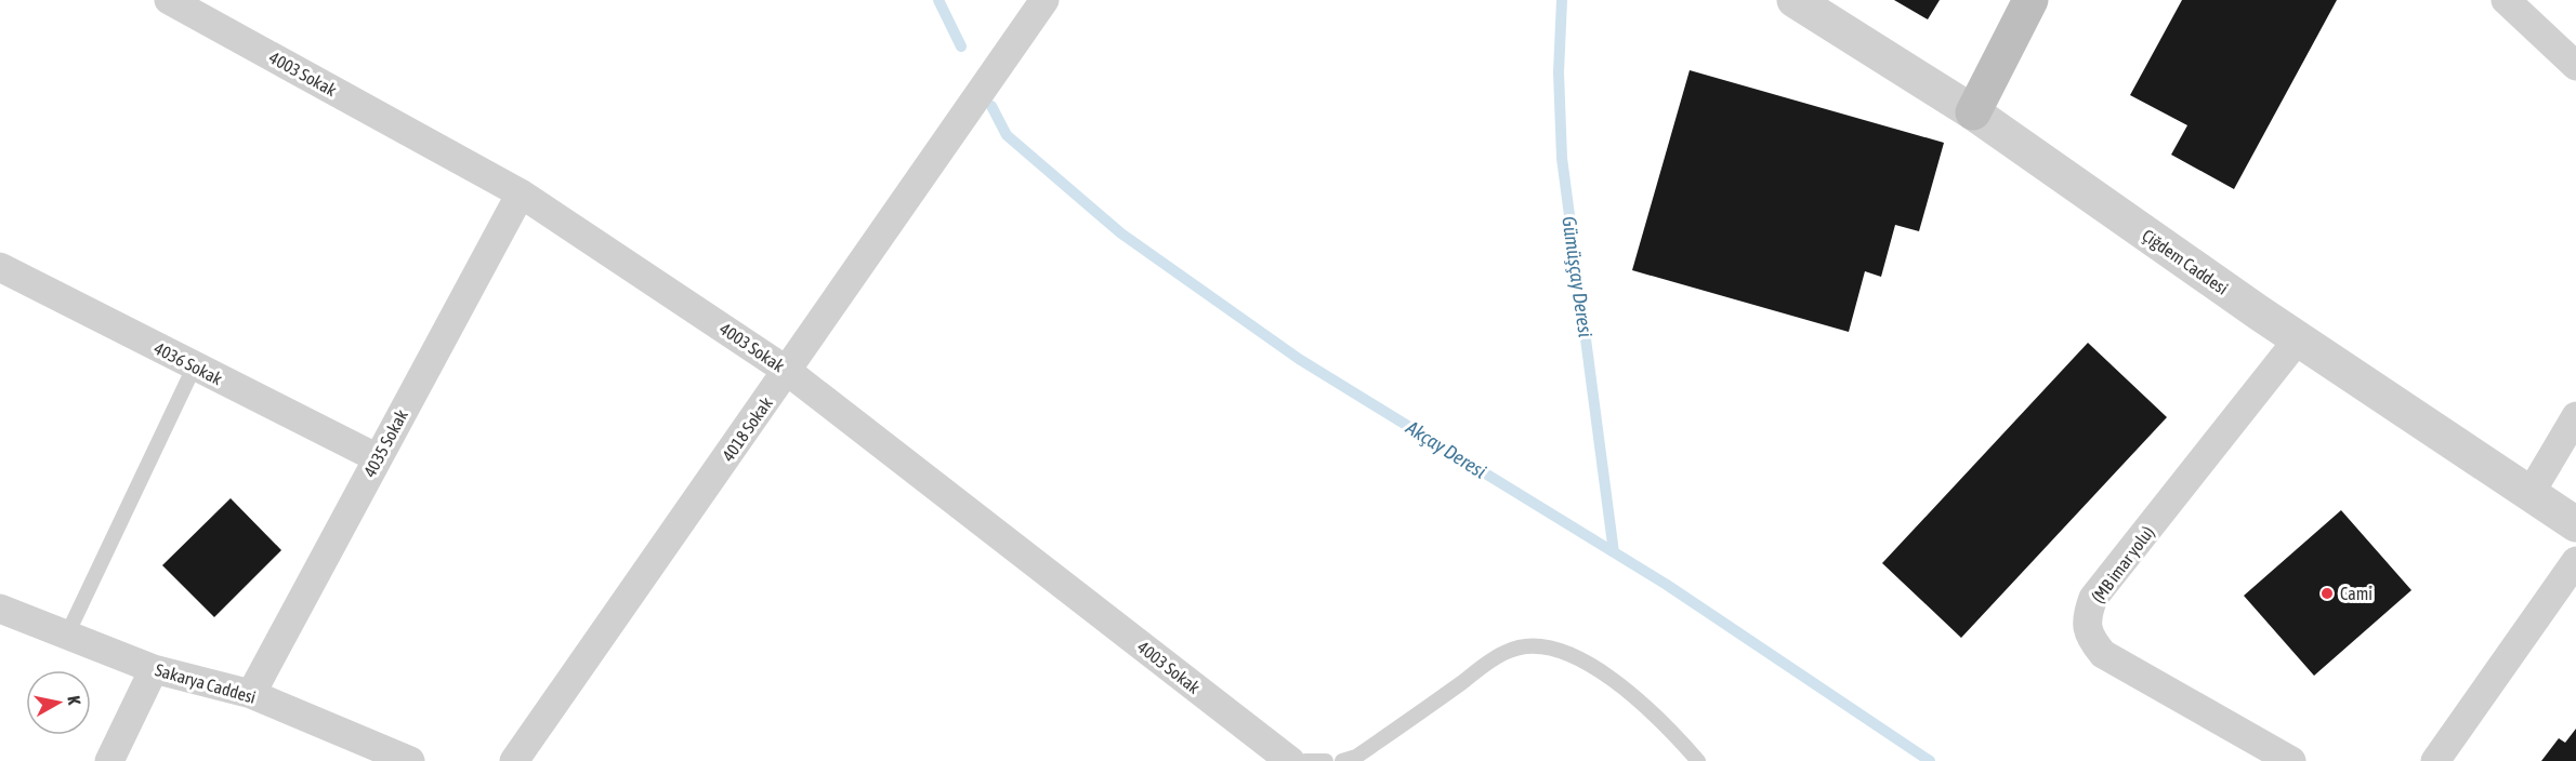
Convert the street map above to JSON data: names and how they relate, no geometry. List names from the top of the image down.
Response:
{
  "streets": {
    "street": [
      "4003 Sokak",
      "Çiğdem Caddesi",
      "4036 Sokak",
      "4018 Sokak",
      "4035 Sokak",
      "(MB imar yolu)",
      "Sakarya Caddesi"
    ]
  },
  "crossings": [
    ["4003 Sokak", "4018 Sokak"],
    ["4003 Sokak", "4035 Sokak"],
    ["Çiğdem Caddesi", "(MB imar yolu)"],
    ["4036 Sokak", "4035 Sokak"],
    ["4035 Sokak", "Sakarya Caddesi"]
  ],
  "water": ["Gümüşçay Deresi", "Akçay Deresi"],
  "places": ["Cami"],
  "north": "right"
}
